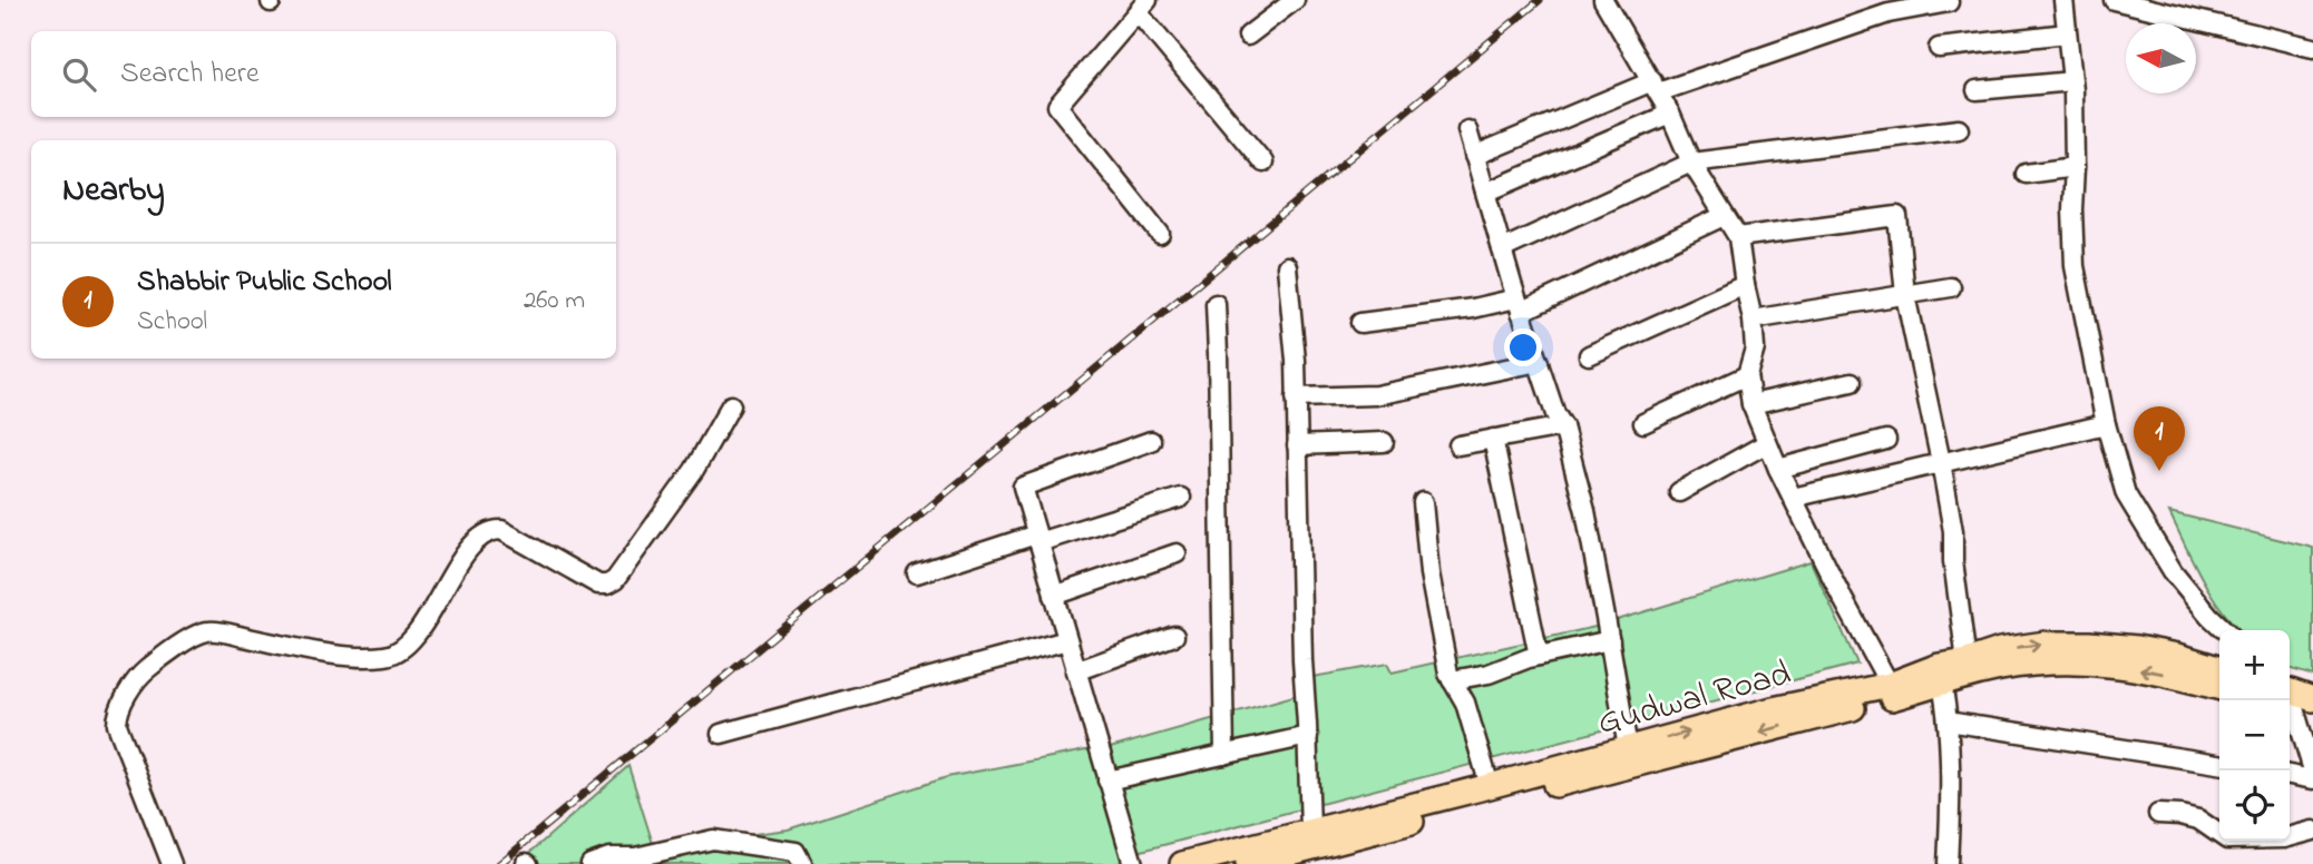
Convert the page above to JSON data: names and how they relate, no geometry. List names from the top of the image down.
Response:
{
  "streets": {
    "main road": ["Gudwal Road"]
  },
  "north": "left",
  "page": {
    "search": "Search here",
    "heading": "Nearby",
    "list": [
      {
        "mark": "1",
        "name": "Shabbir Public School",
        "note": "School",
        "value": "260 m"
      }
    ],
    "pins": "1",
    "map_buttons": ["+", "−"]
  }
}
